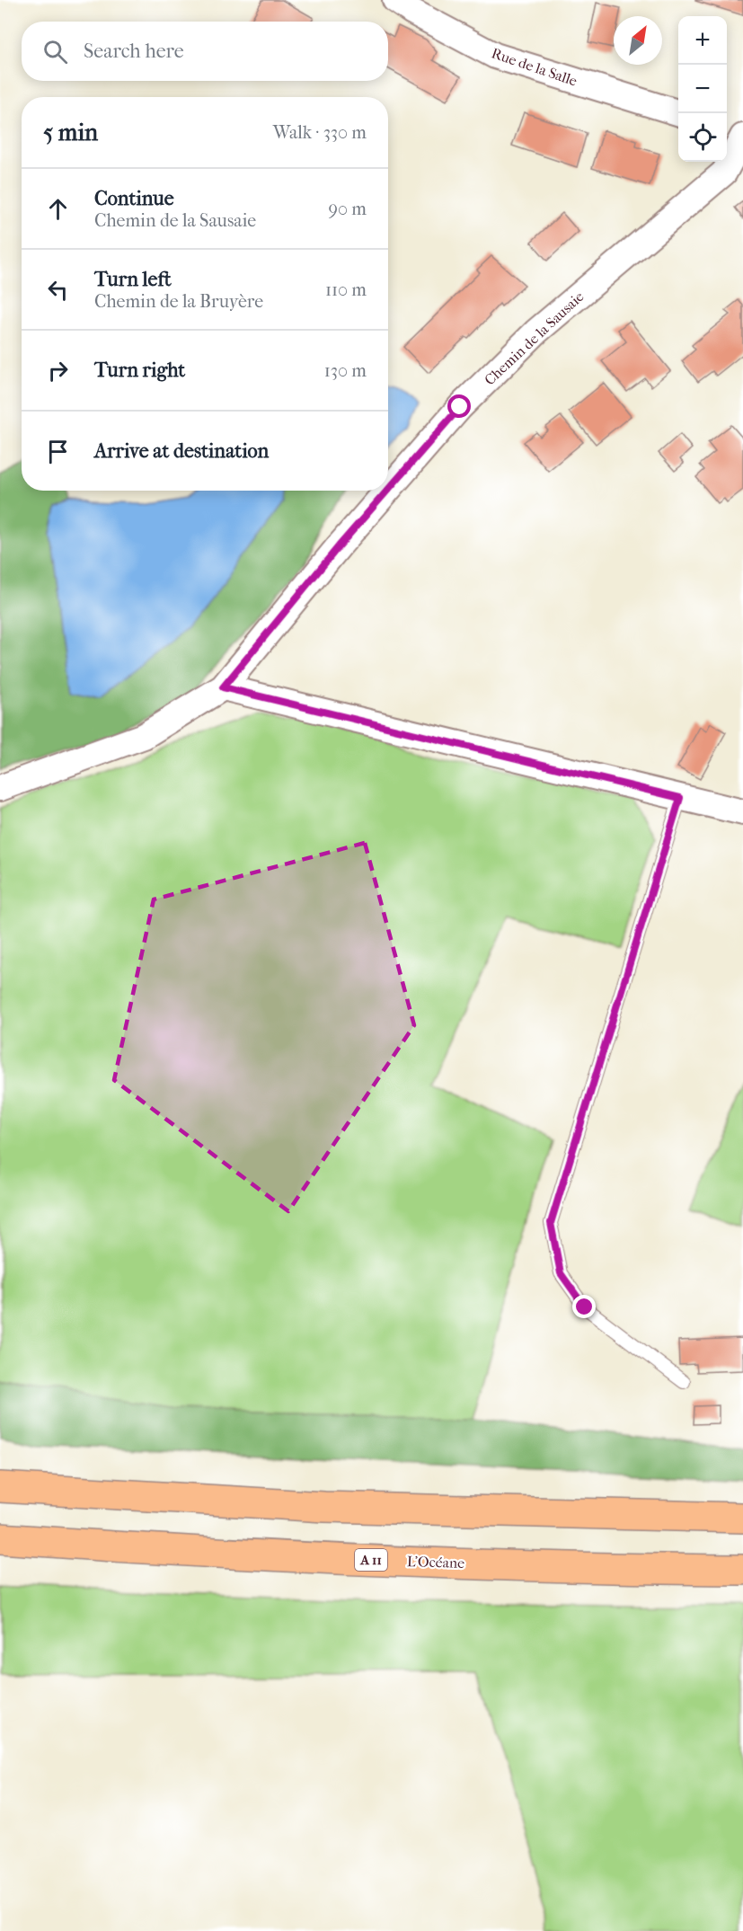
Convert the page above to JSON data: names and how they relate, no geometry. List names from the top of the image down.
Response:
{
  "streets": {
    "highway": ["A 11", "L’Océane"],
    "street": ["Rue de la Salle", "Chemin de la Sausaie"]
  },
  "north": "top right",
  "page": {
    "map_buttons": ["+", "−"],
    "search": "Search here",
    "heading": ["5 min", "Walk · 330 m"],
    "list": [
      ["Continue", "Chemin de la Sausaie", "90 m"],
      ["Turn left", "Chemin de la Bruyère", "110 m"],
      ["Turn right", "130 m"],
      "Arrive at destination"
    ]
  }
}
